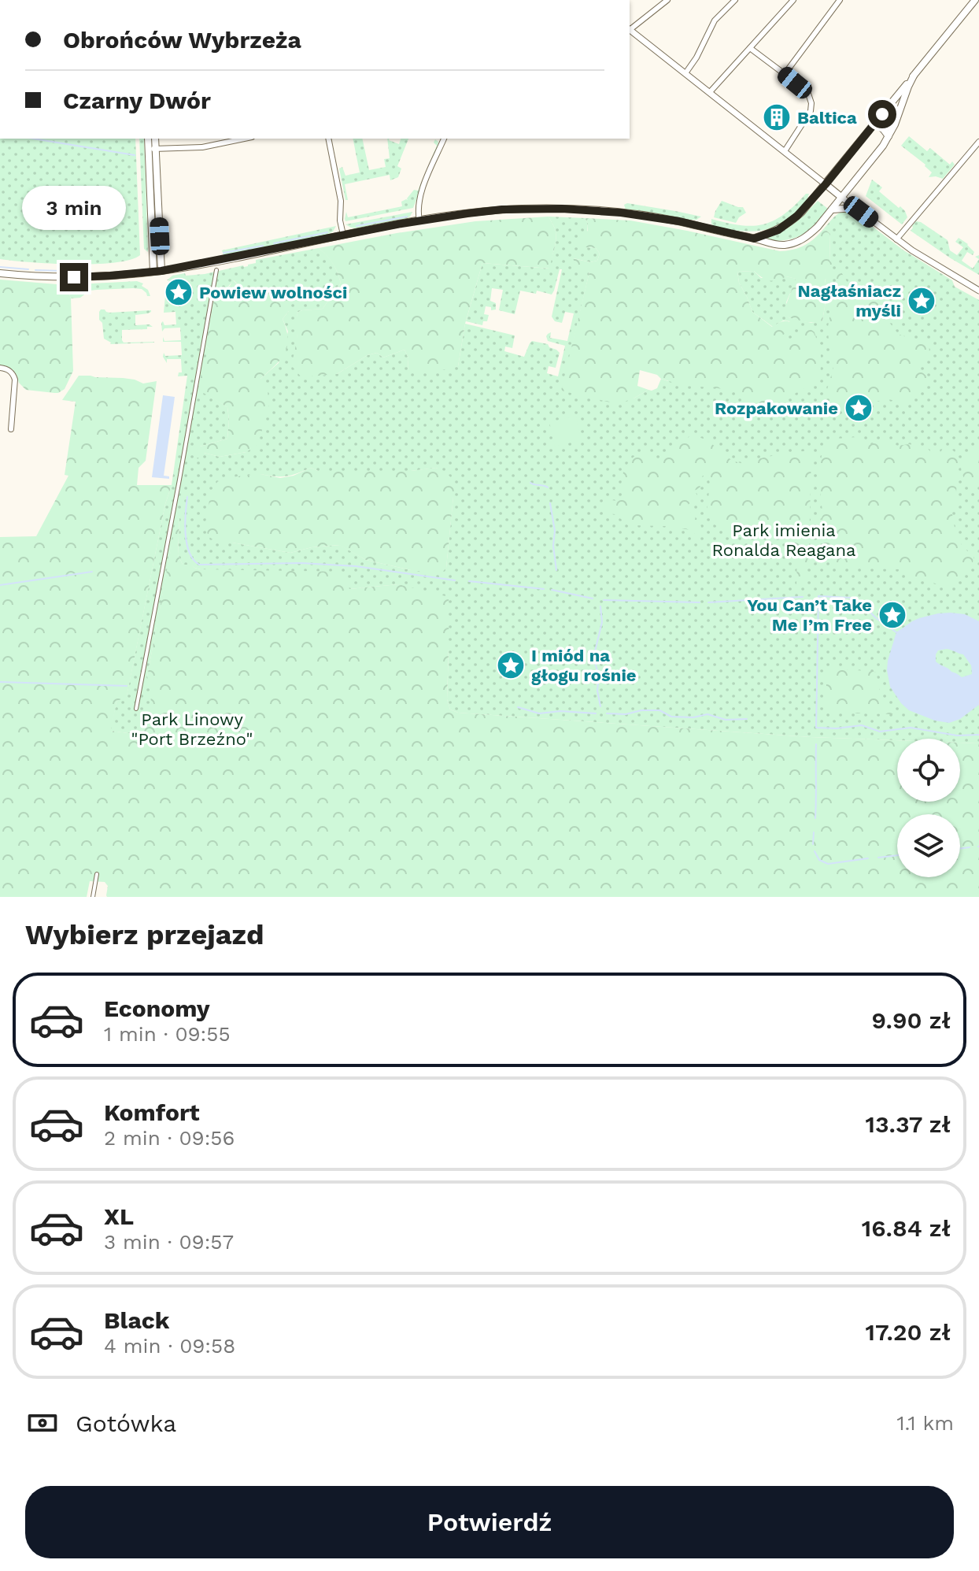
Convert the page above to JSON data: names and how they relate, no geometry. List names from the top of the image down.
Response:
{
  "parks": ["Park imienia Ronalda Reagana", "Park Linowy \"Port Brzeźno\""],
  "places": {
    "building": ["Baltica"],
    "place": [
      "Powiew wolności",
      "Nagłaśniacz myśli",
      "Rozpakowanie",
      "You Can’t Take Me I’m Free",
      "I miód na głogu rośnie"
    ]
  },
  "page": {
    "banner": ["Obrońców Wybrzeża", "Czarny Dwór"],
    "bubble": "3 min",
    "heading": "Wybierz przejazd",
    "list": [
      {
        "name": "Economy",
        "note": "1 min · 09:55",
        "value": "9.90 zł"
      },
      {
        "name": "Komfort",
        "note": "2 min · 09:56",
        "value": "13.37 zł"
      },
      {
        "name": "XL",
        "note": "3 min · 09:57",
        "value": "16.84 zł"
      },
      {
        "name": "Black",
        "note": "4 min · 09:58",
        "value": "17.20 zł"
      }
    ],
    "pay": ["Gotówka", "1.1 km"],
    "buttons": "Potwierdź"
  }
}
